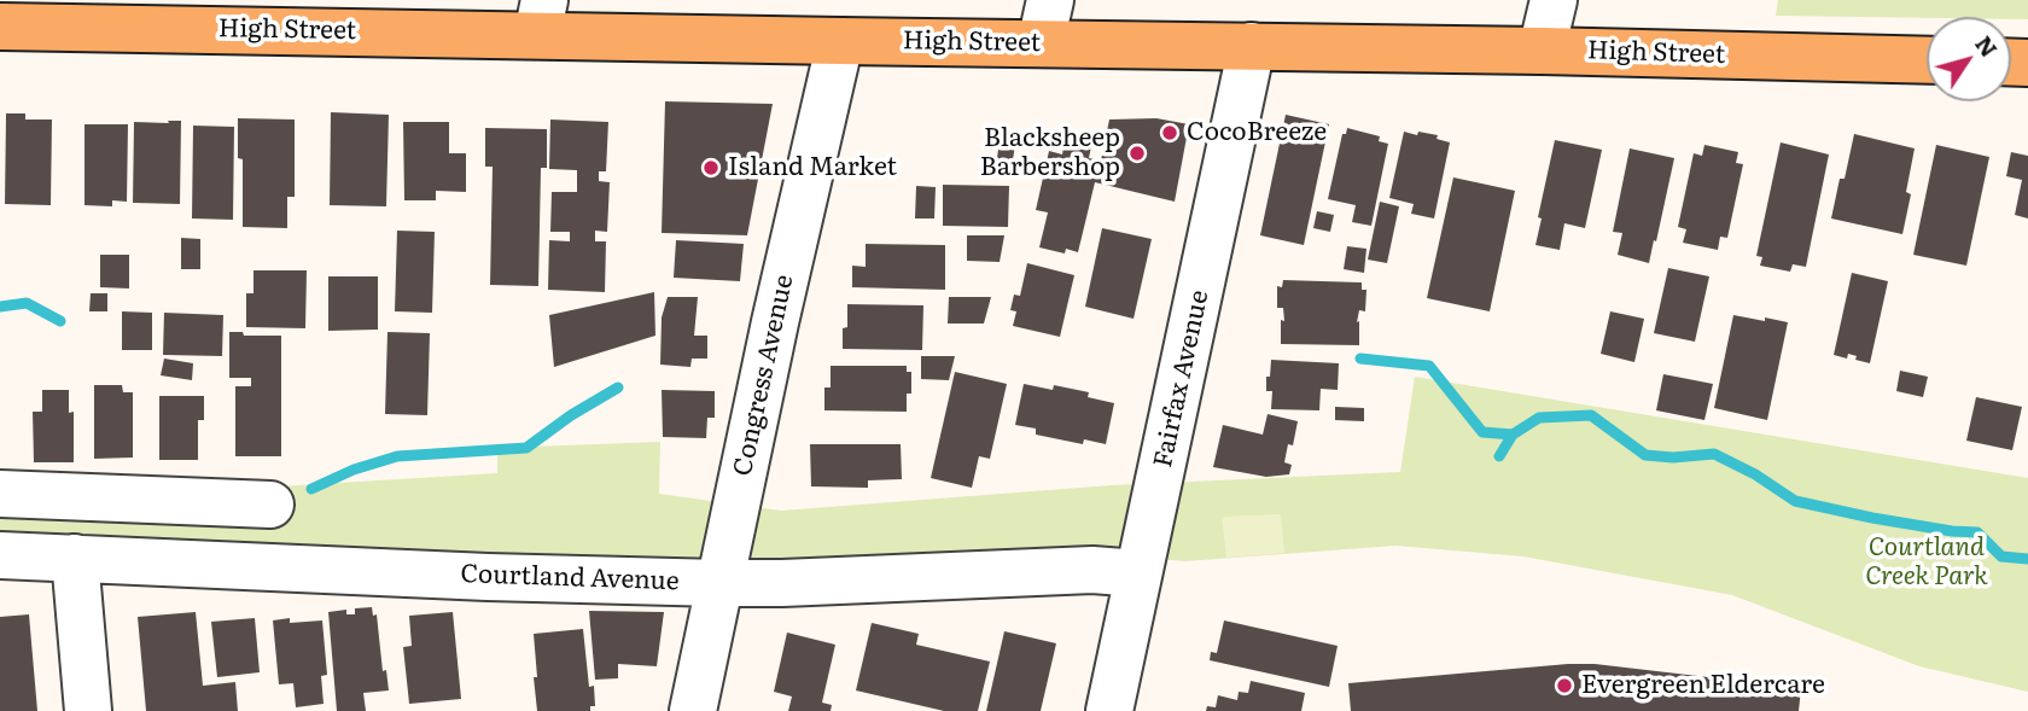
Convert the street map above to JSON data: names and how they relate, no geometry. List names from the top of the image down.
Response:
{
  "streets": {
    "main road": ["High Street"],
    "street": ["Congress Avenue", "Fairfax Avenue", "Courtland Avenue"]
  },
  "crossings": [
    ["High Street", "Congress Avenue"],
    ["High Street", "Fairfax Avenue"],
    ["Congress Avenue", "Courtland Avenue"],
    ["Fairfax Avenue", "Courtland Avenue"]
  ],
  "parks": ["Courtland Creek Park"],
  "places": [
    "CocoBreeze",
    "Blacksheep Barbershop",
    "Island Market",
    "Evergreen Eldercare"
  ],
  "north": "top right"
}
